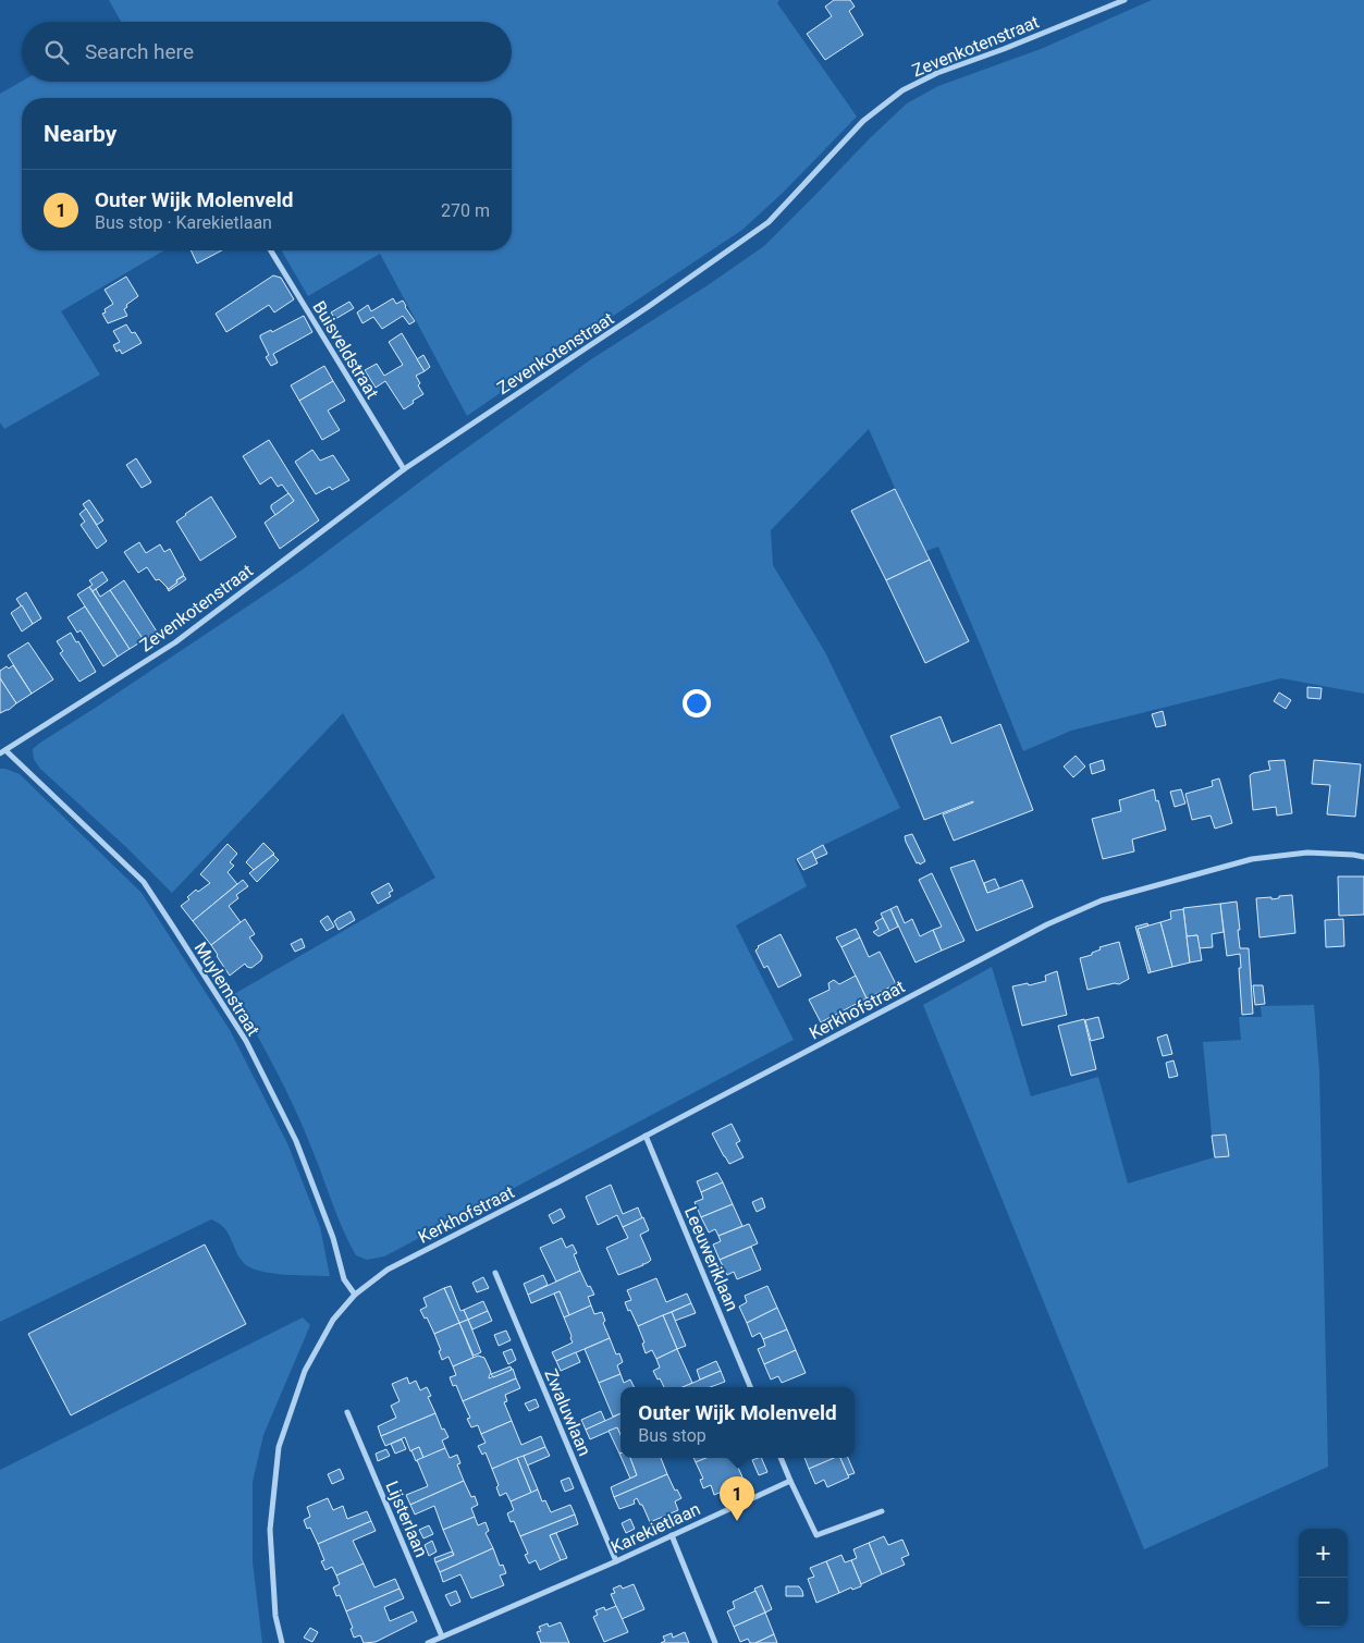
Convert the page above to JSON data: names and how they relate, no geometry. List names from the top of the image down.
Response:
{
  "streets": {
    "street": [
      "Zevenkotenstraat",
      "Buisveldstraat",
      "Muylemstraat",
      "Kerkhofstraat",
      "Leeuweriklaan",
      "Zwaluwlaan",
      "Lijsterlaan",
      "Karekietlaan"
    ]
  },
  "crossings": [
    ["Zevenkotenstraat", "Buisveldstraat"],
    ["Zevenkotenstraat", "Muylemstraat"],
    ["Muylemstraat", "Kerkhofstraat"],
    ["Kerkhofstraat", "Leeuweriklaan"],
    ["Zwaluwlaan", "Karekietlaan"],
    ["Lijsterlaan", "Karekietlaan"]
  ],
  "page": {
    "search": "Search here",
    "heading": "Nearby",
    "list": [
      {
        "mark": "1",
        "name": "Outer Wijk Molenveld",
        "note": "Bus stop · Karekietlaan",
        "value": "270 m"
      }
    ],
    "popup": ["Outer Wijk Molenveld", "Bus stop"],
    "pins": "1",
    "map_buttons": ["+", "−"]
  }
}
